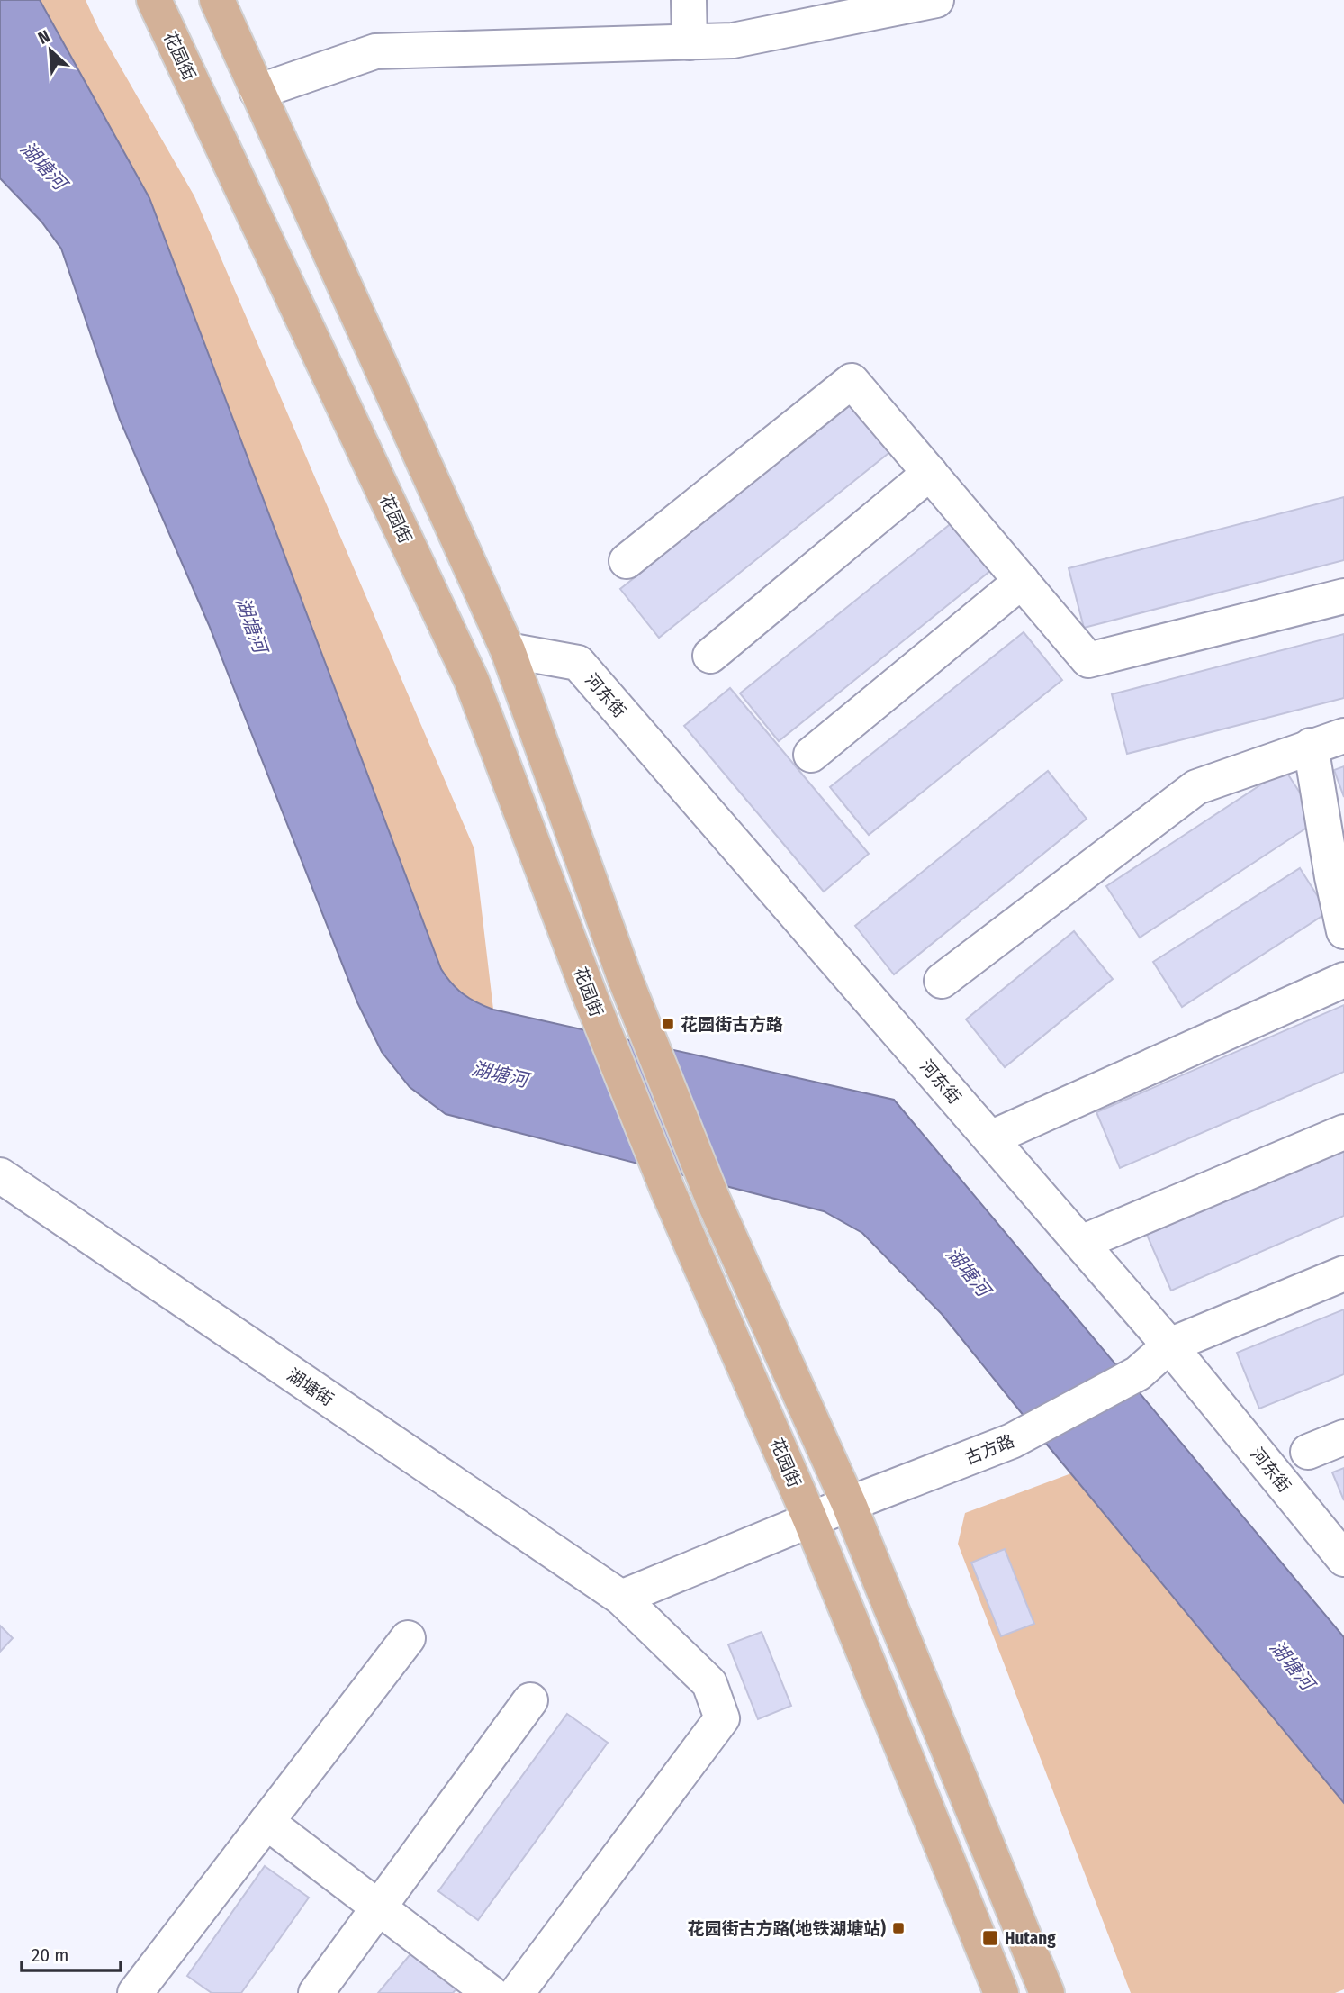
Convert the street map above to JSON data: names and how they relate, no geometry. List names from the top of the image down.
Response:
{
  "streets": {
    "main road": ["花园街"],
    "street": ["河东街", "湖塘街", "古方路"]
  },
  "crossings": [
    ["花园街", "古方路"],
    ["河东街", "古方路"],
    ["湖塘街", "古方路"]
  ],
  "water": ["湖塘河"],
  "places": {
    "transit": ["花园街古方路", "花园街古方路(地铁湖塘站)", "Hutang"]
  },
  "scale_bar": "20 m",
  "north": "top left"
}
